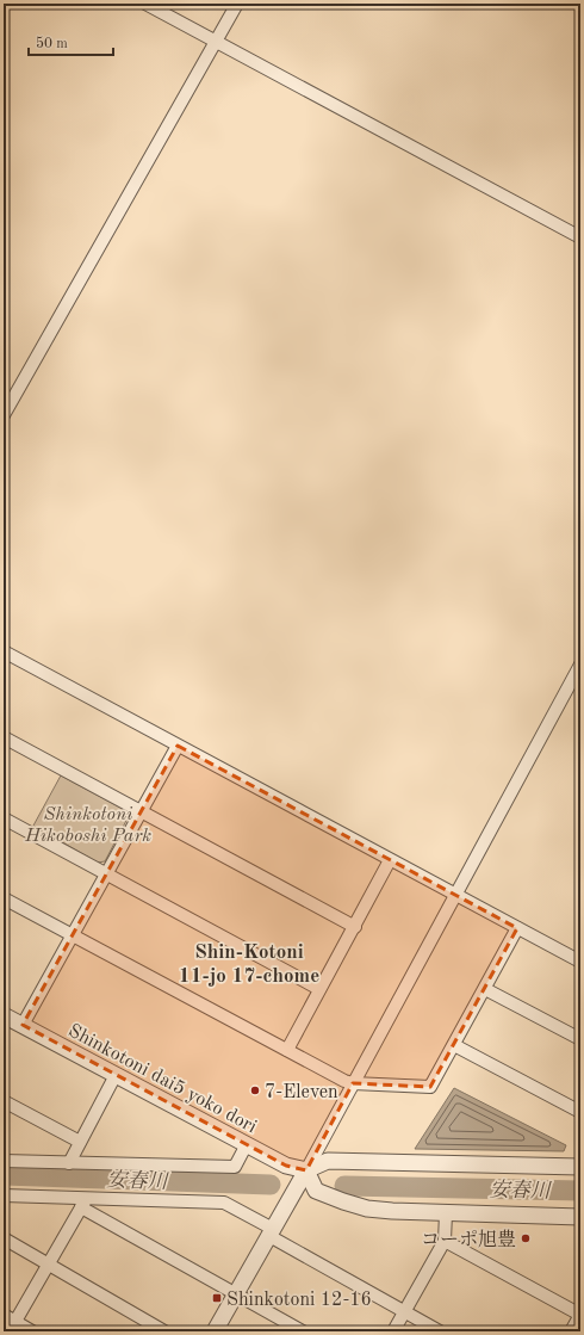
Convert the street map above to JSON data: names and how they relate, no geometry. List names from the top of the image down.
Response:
{
  "streets": {
    "street": ["Shinkotoni dai5 yoko dori"]
  },
  "districts": ["Shin-Kotoni 11-jo 17-chome"],
  "water": ["安春川"],
  "parks": ["Shinkotoni Hikoboshi Park"],
  "places": {
    "other": ["7-Eleven", "コーポ旭豊"],
    "transit": ["Shinkotoni 12-16"]
  },
  "scale_bar": "50 m"
}
